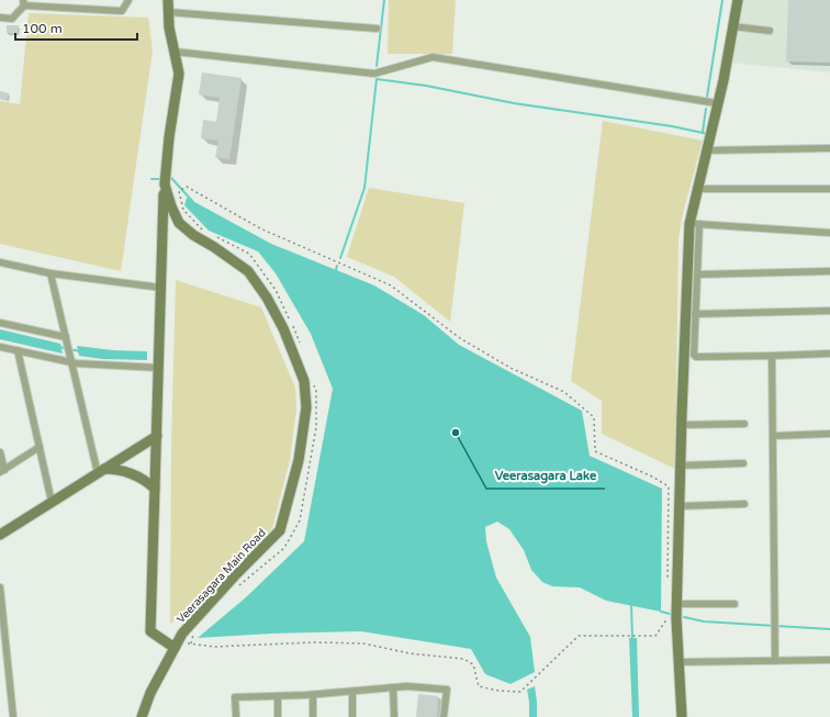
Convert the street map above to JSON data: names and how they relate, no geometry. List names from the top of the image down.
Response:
{
  "streets": {
    "street": ["Veerasagara Main Road"]
  },
  "places": ["Veerasagara Lake"],
  "scale_bar": "100 m"
}
